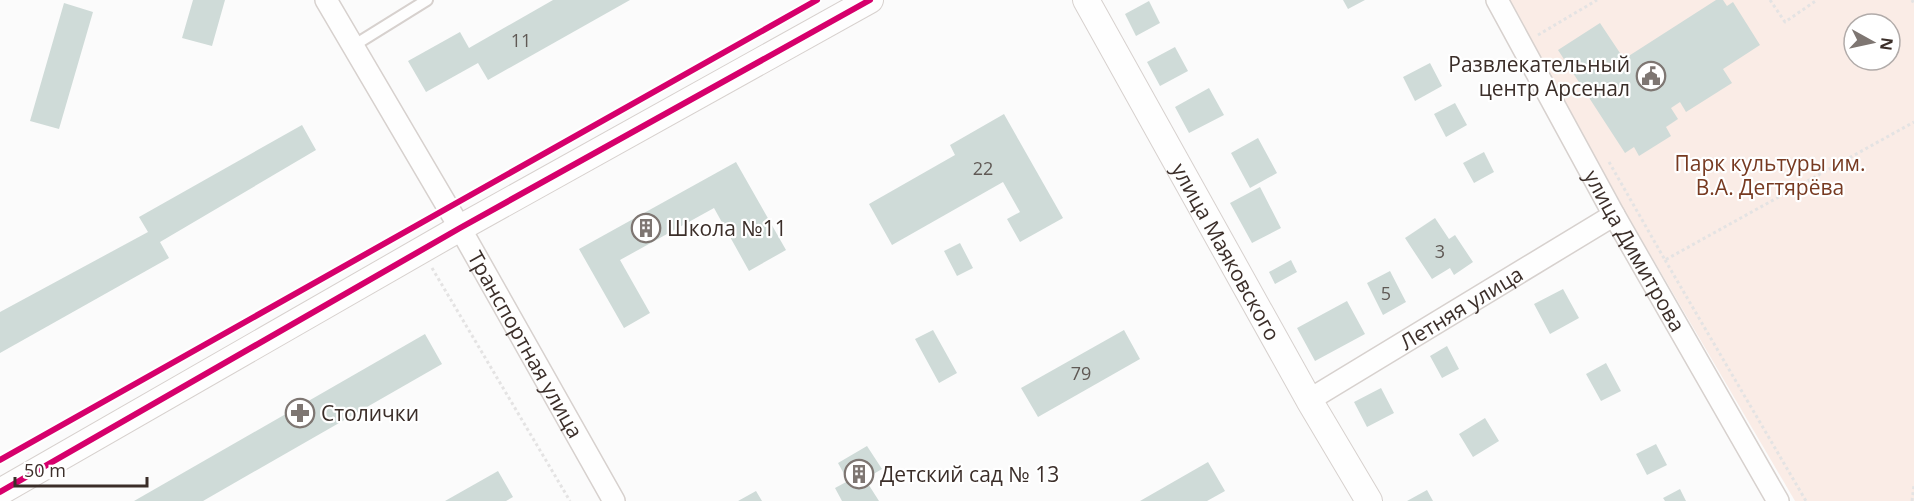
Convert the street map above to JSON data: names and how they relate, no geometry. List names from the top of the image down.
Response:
{
  "streets": {
    "street": [
      "улица Маяковского",
      "улица Димитрова",
      "Летняя улица",
      "Транспортная улица"
    ]
  },
  "crossings": [
    ["улица Маяковского", "Летняя улица"],
    ["улица Димитрова", "Летняя улица"]
  ],
  "parks": ["Парк культуры им. В.А. Дегтярёва"],
  "places": {
    "public building": ["Развлекательный центр Арсенал"],
    "building": ["Школа №11", "Детский сад № 13"],
    "pharmacy": ["Столички"]
  },
  "house_numbers": [
    "11",
    "22",
    "3",
    "5",
    "79"
  ],
  "scale_bar": "50 m",
  "north": "right"
}
